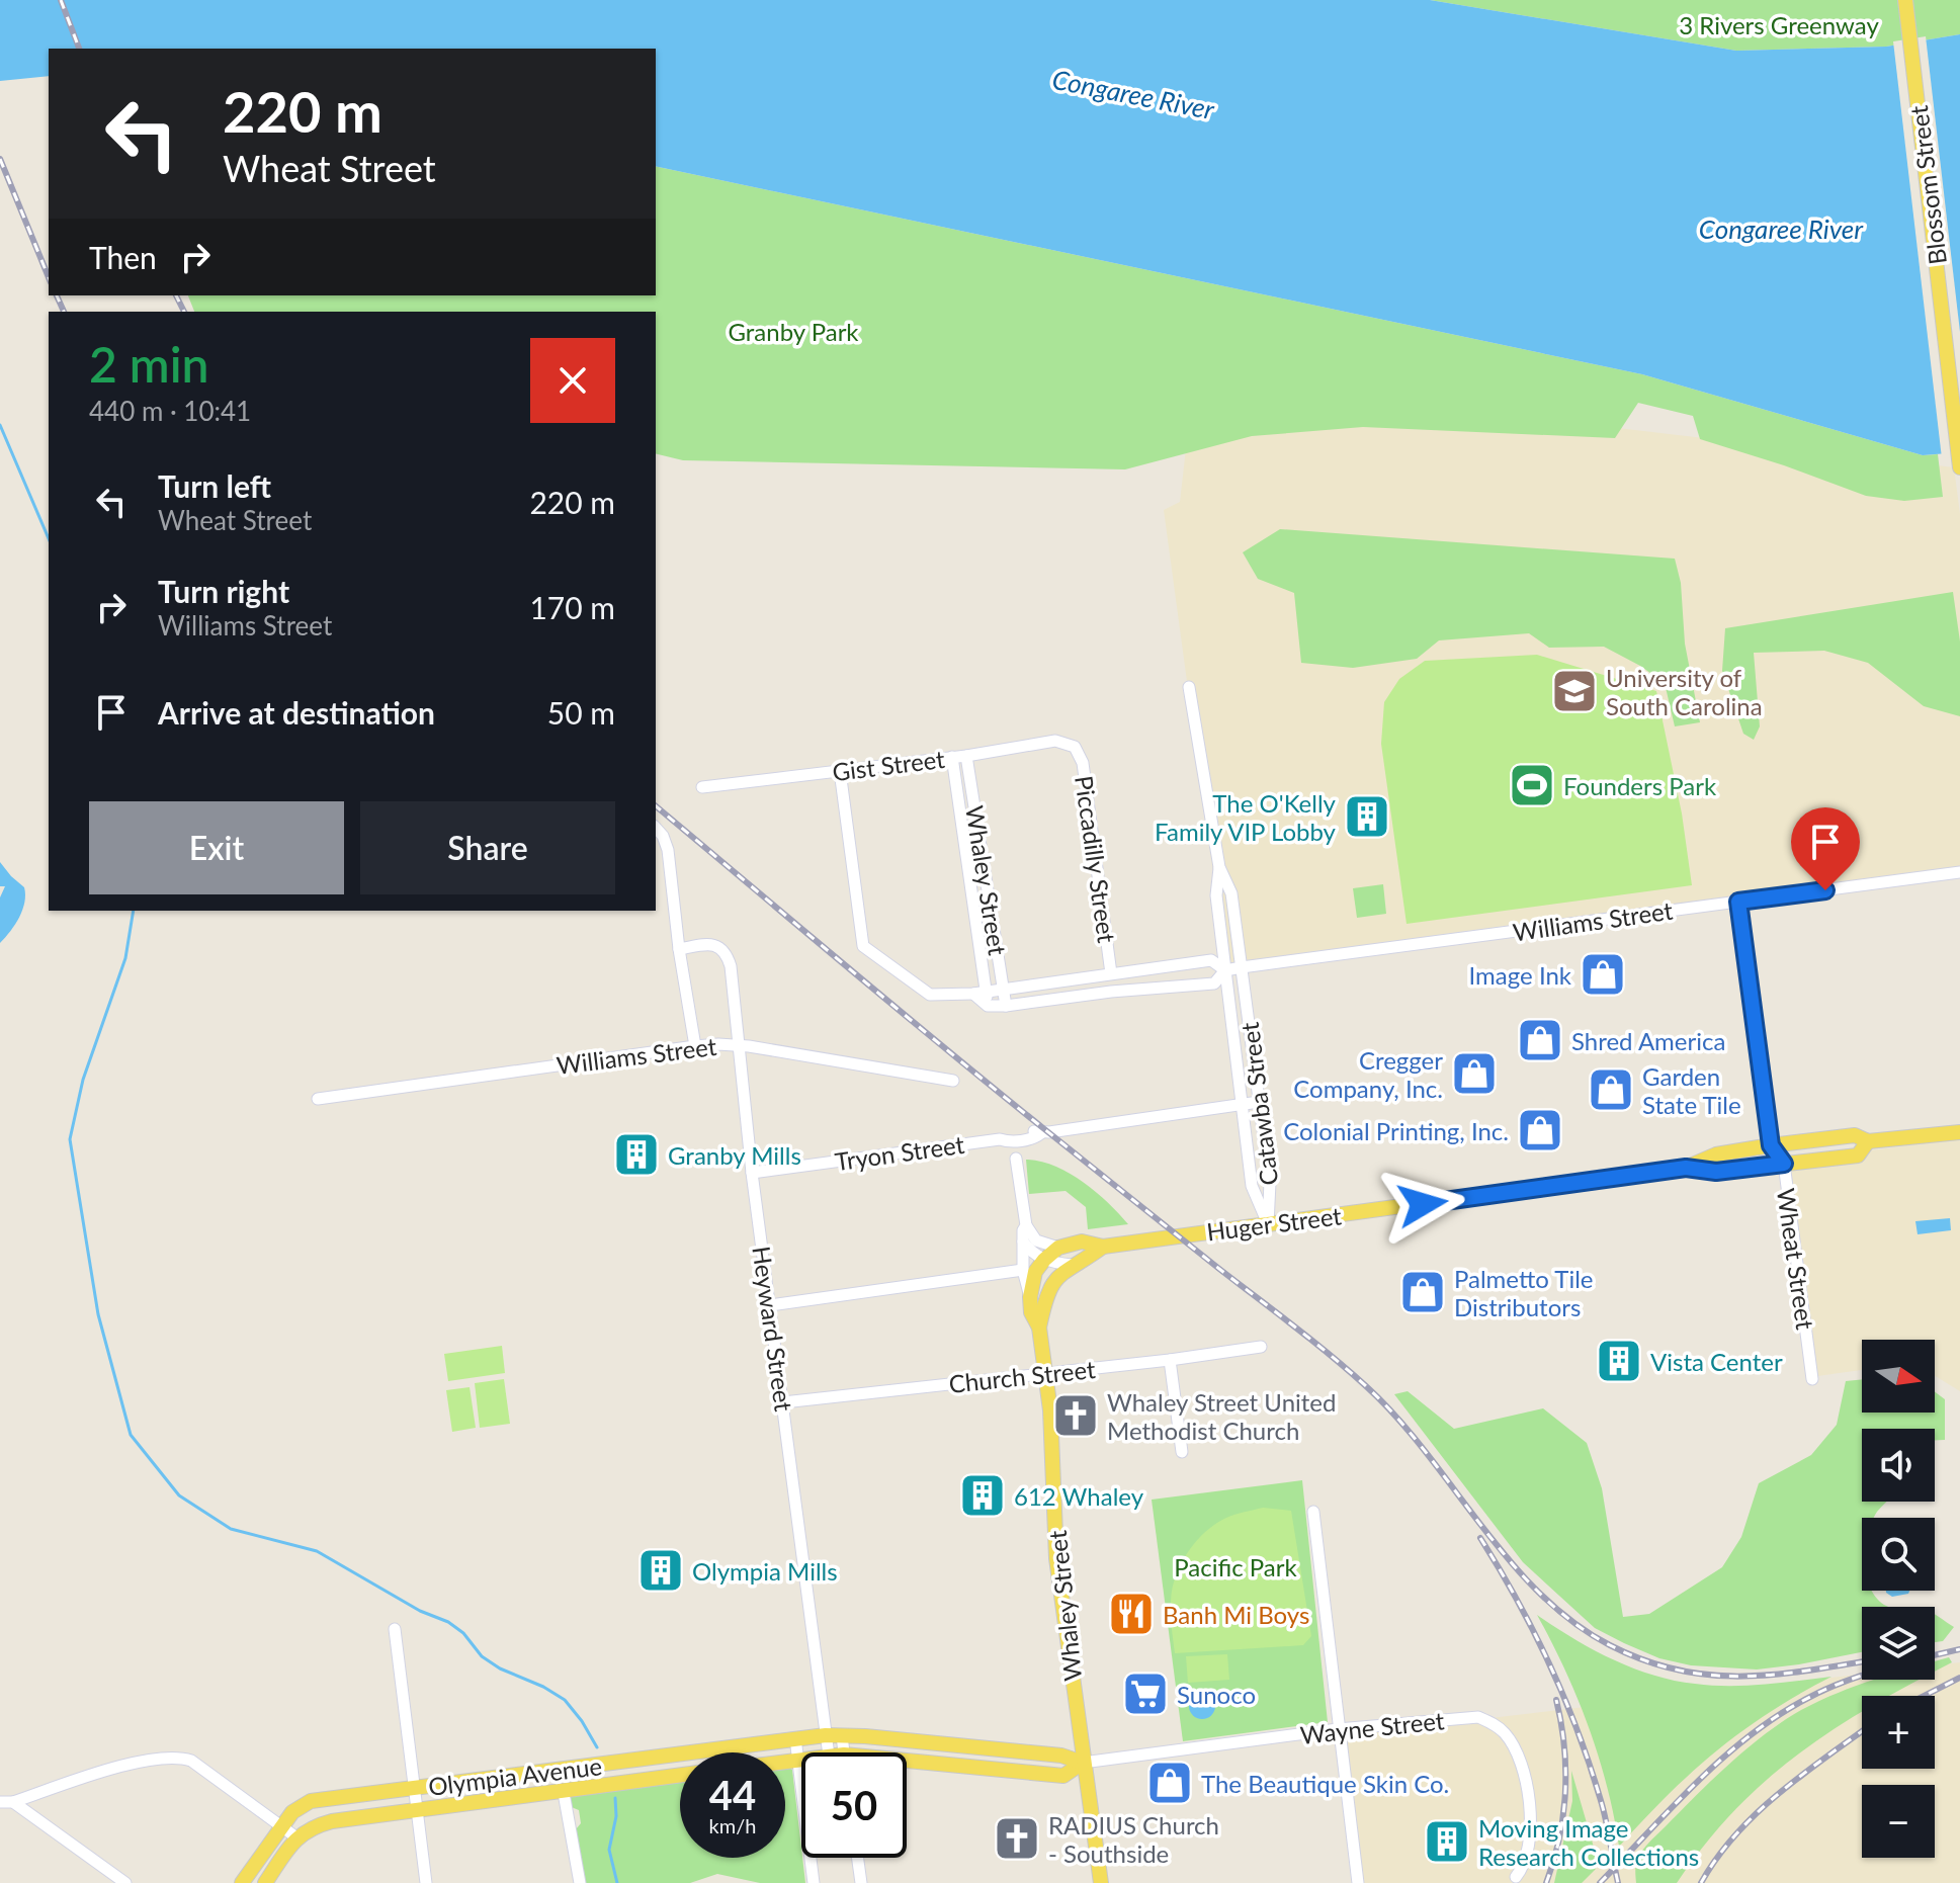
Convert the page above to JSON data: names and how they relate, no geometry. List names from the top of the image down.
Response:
{
  "streets": {
    "main road": [
      "Blossom Street",
      "Whaley Street",
      "Huger Street",
      "Wayne Street",
      "Olympia Avenue"
    ],
    "street": [
      "Gist Street",
      "Piccadilly Street",
      "Williams Street",
      "Catawba Street",
      "Tryon Street",
      "Wheat Street",
      "Heyward Street",
      "Church Street"
    ]
  },
  "crossings": [
    ["Gist Street", "Piccadilly Street"],
    ["Gist Street", "Whaley Street"],
    ["Piccadilly Street", "Williams Street"],
    ["Whaley Street", "Williams Street"],
    ["Whaley Street", "Huger Street"],
    ["Whaley Street", "Church Street"],
    ["Whaley Street", "Wayne Street"],
    ["Williams Street", "Catawba Street"],
    ["Williams Street", "Wheat Street"],
    ["Williams Street", "Heyward Street"],
    ["Catawba Street", "Tryon Street"],
    ["Catawba Street", "Huger Street"],
    ["Tryon Street", "Heyward Street"],
    ["Huger Street", "Wheat Street"],
    ["Heyward Street", "Church Street"],
    ["Heyward Street", "Wayne Street"],
    ["Heyward Street", "Olympia Avenue"],
    ["Wayne Street", "Olympia Avenue"]
  ],
  "water": ["Congaree River"],
  "parks": ["3 Rivers Greenway", "Granby Park", "Pacific Park"],
  "places": {
    "school or university": ["University of South Carolina"],
    "sports": ["Founders Park"],
    "building": [
      "The O'Kelly Family VIP Lobby",
      "Granby Mills",
      "Vista Center",
      "612 Whaley",
      "Olympia Mills",
      "Moving Image Research Collections"
    ],
    "shop": [
      "Image Ink",
      "Shred America",
      "Cregger Company, Inc.",
      "Garden State Tile",
      "Colonial Printing, Inc.",
      "Palmetto Tile Distributors",
      "The Beautique Skin Co."
    ],
    "church": ["Whaley Street United Methodist Church", "RADIUS Church - Southside"],
    "restaurant": ["Banh Mi Boys"],
    "supermarket": ["Sunoco"]
  },
  "north": "right",
  "page": {
    "turn": ["220 m", "Wheat Street"],
    "then": "Then",
    "heading": ["2 min", "440 m · 10:41"],
    "list": [
      {
        "name": "Turn left",
        "note": "Wheat Street",
        "value": "220 m"
      },
      {
        "name": "Turn right",
        "note": "Williams Street",
        "value": "170 m"
      },
      {
        "name": "Arrive at destination",
        "value": "50 m"
      }
    ],
    "buttons": ["Exit", "Share"],
    "map_buttons": ["+", "−"],
    "speed": "44 km/h",
    "limit": "50"
  }
}
